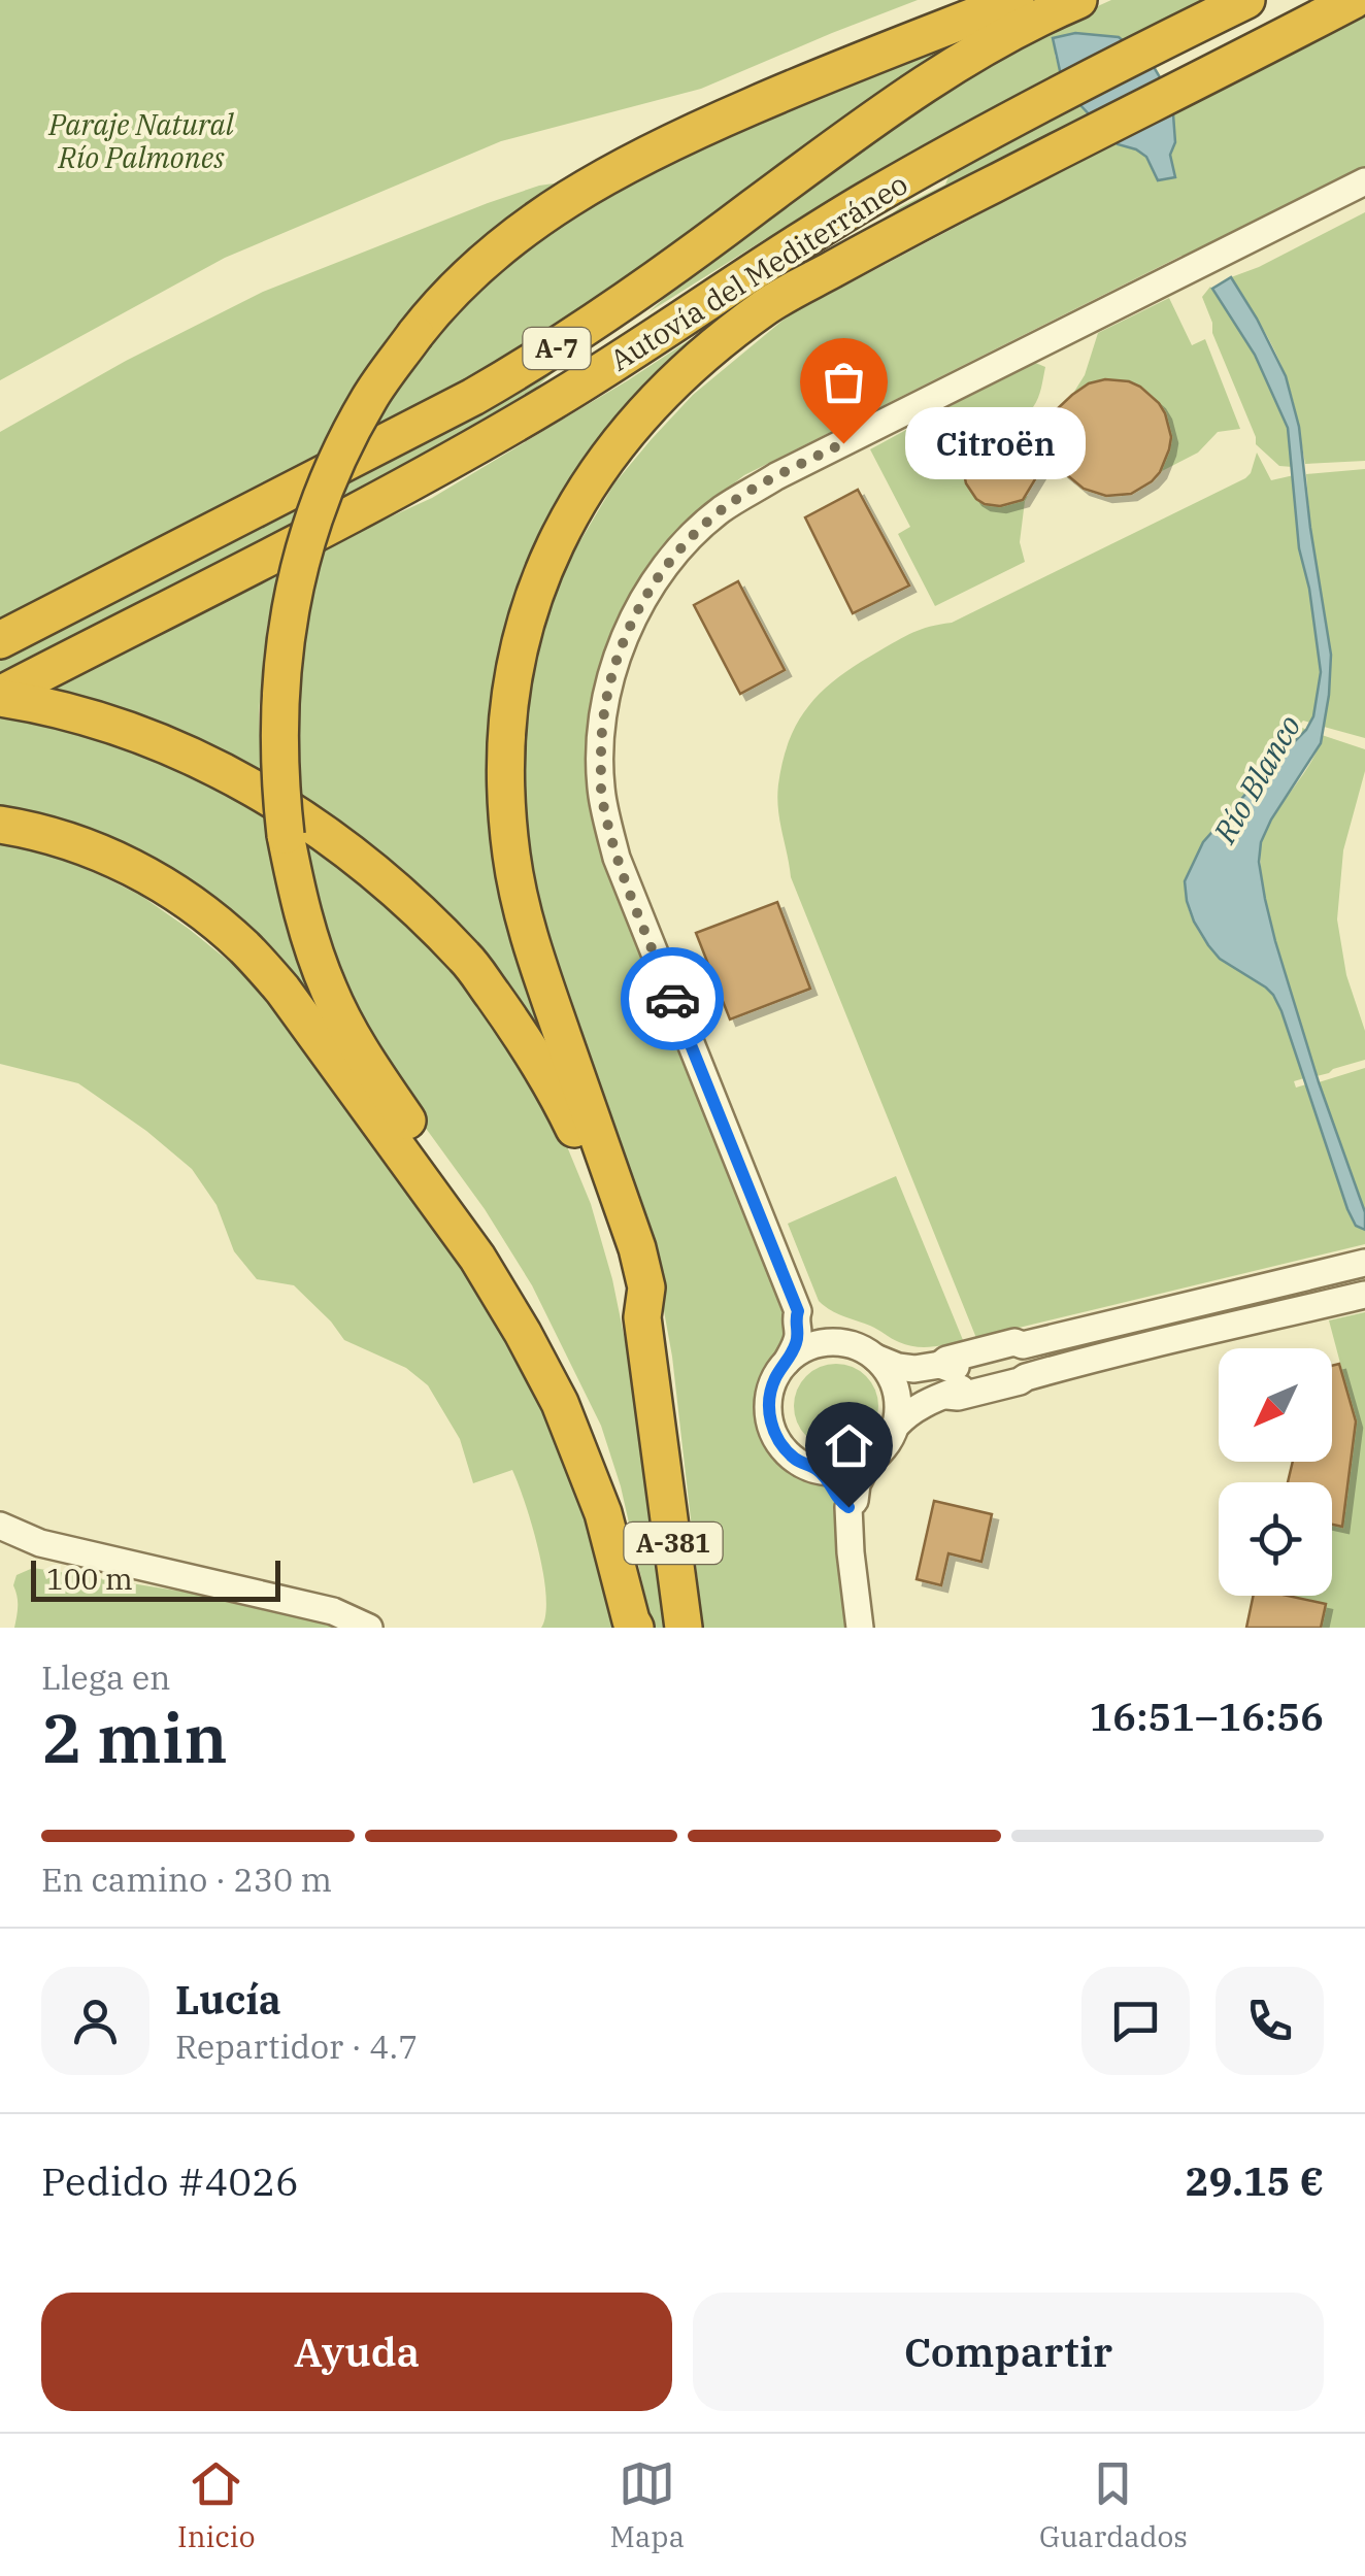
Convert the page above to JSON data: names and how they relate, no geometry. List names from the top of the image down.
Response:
{
  "streets": {
    "highway": ["Autovía del Mediterráneo", "A-7", "A-381"]
  },
  "water": ["Río Blanco"],
  "parks": ["Paraje Natural Río Palmones"],
  "places": ["Citroën"],
  "scale_bar": "100 m",
  "north": "bottom left",
  "page": {
    "bubble": "Citroën",
    "scale": "100 m",
    "heading": ["2 min", "Llega en", "16:51–16:56"],
    "panel": [
      "Lucía",
      "Repartidor · 4.7",
      "Pedido #4026",
      "29.15 €"
    ],
    "bar": "En camino · 230 m",
    "buttons": ["Ayuda", "Compartir"],
    "tabs": ["Inicio", "Mapa", "Guardados"]
  }
}
